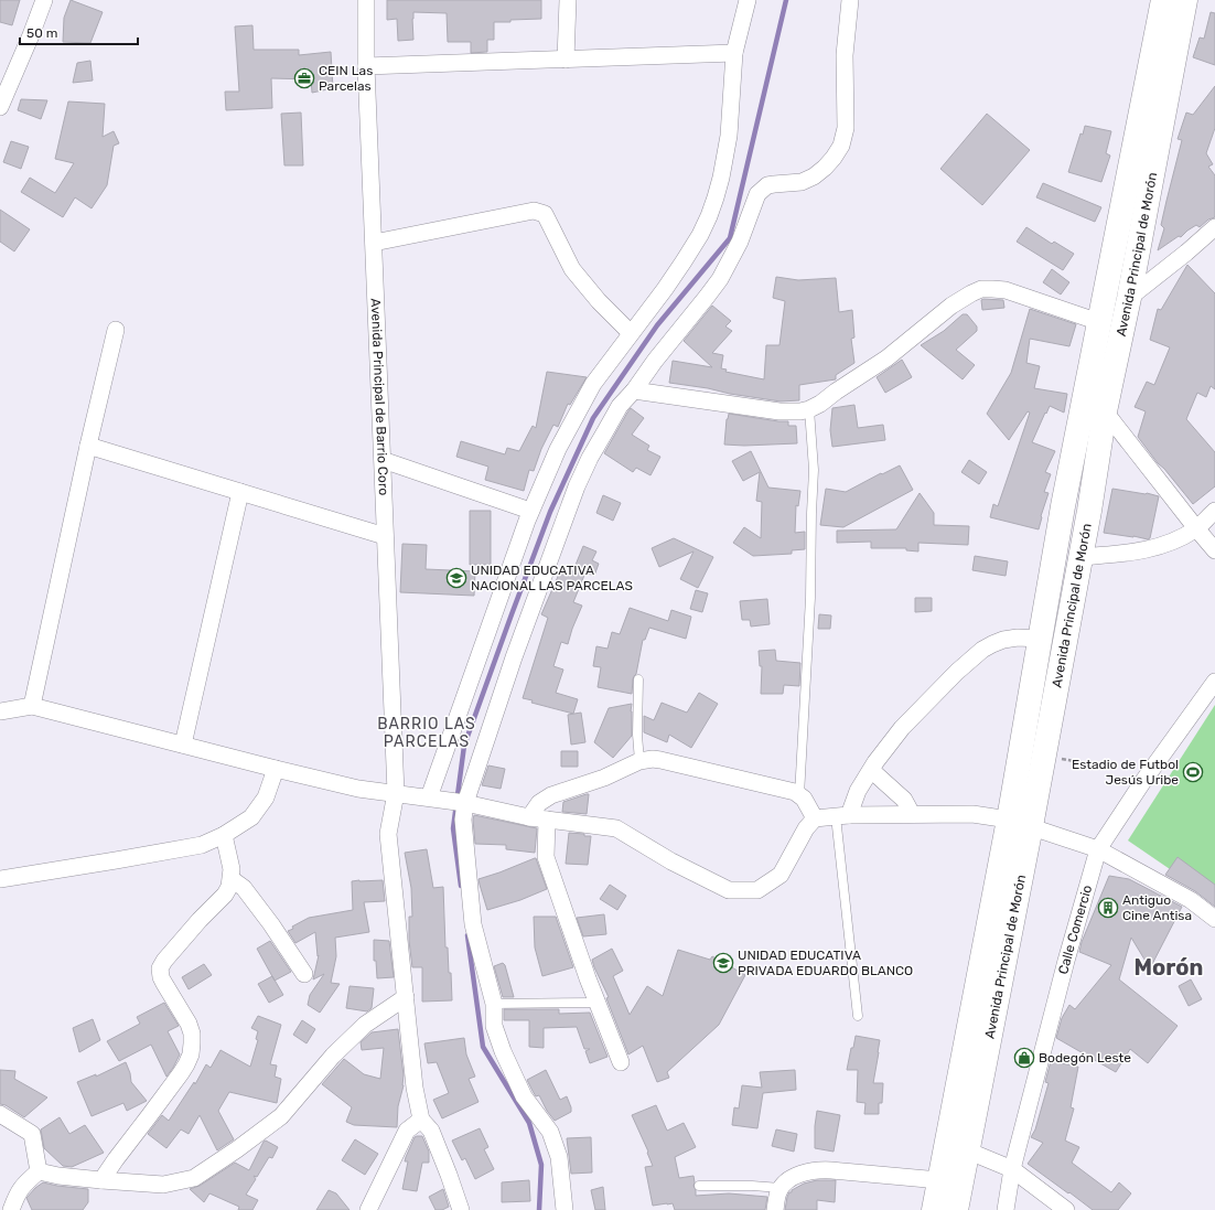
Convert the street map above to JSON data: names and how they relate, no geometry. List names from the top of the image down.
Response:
{
  "streets": {
    "main road": ["Avenida Principal de Morón"],
    "street": ["Avenida Principal de Barrio Coro", "Calle Comercio"]
  },
  "districts": ["BARRIO LAS PARCELAS", "Morón"],
  "places": {
    "office": ["CEIN Las Parcelas"],
    "school or university": ["UNIDAD EDUCATIVA NACIONAL LAS PARCELAS", "UNIDAD EDUCATIVA PRIVADA EDUARDO BLANCO"],
    "sports": ["Estadio de Futbol Jesús Uribe"],
    "building": ["Antiguo Cine Antisa"],
    "shop": ["Bodegón Leste"]
  },
  "scale_bar": "50 m"
}
